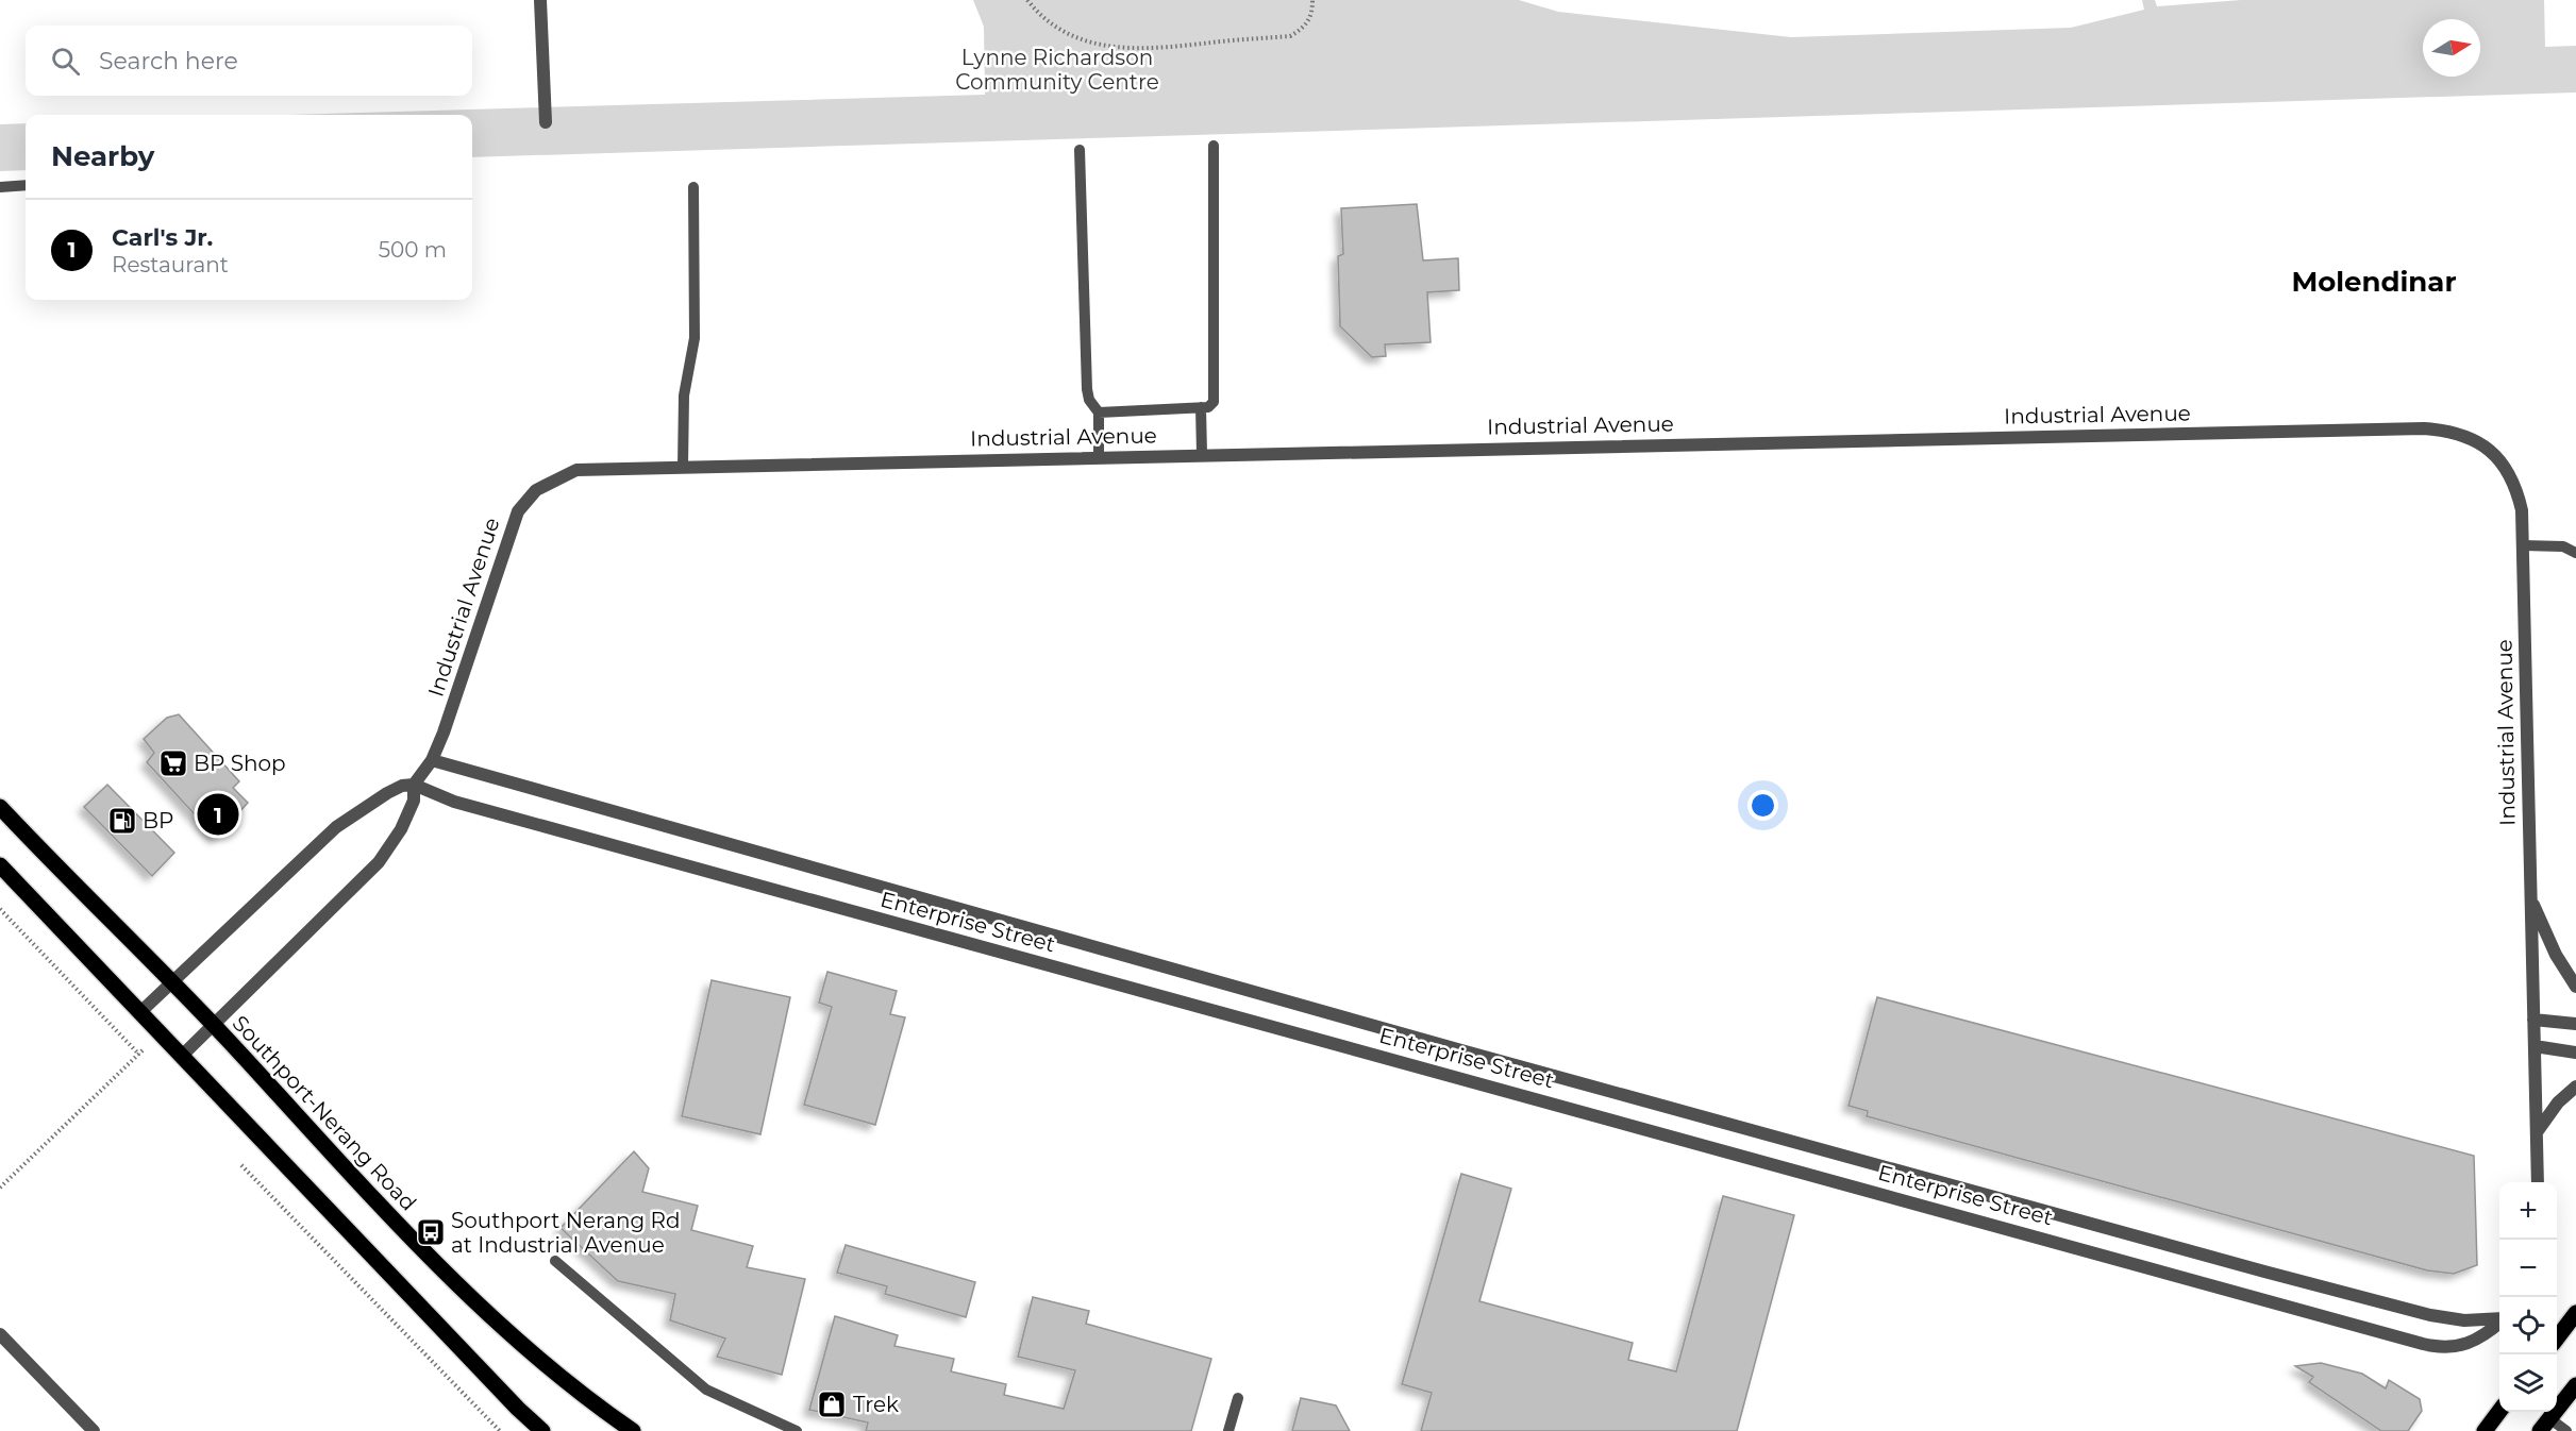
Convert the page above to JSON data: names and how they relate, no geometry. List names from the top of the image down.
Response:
{
  "streets": {
    "main road": ["Southport-Nerang Road"],
    "street": ["Industrial Avenue", "Enterprise Street"]
  },
  "crossings": [
    ["Industrial Avenue", "Enterprise Street"],
    ["Industrial Avenue", "Southport-Nerang Road"]
  ],
  "districts": ["Molendinar"],
  "parks": ["Lynne Richardson Community Centre"],
  "places": {
    "supermarket": ["BP Shop"],
    "fuel station": ["BP"],
    "bus stop": ["Southport Nerang Rd at Industrial Avenue"],
    "shop": ["Trek"]
  },
  "north": "right",
  "page": {
    "search": "Search here",
    "heading": "Nearby",
    "list": [
      {
        "mark": "1",
        "name": "Carl's Jr.",
        "note": "Restaurant",
        "value": "500 m"
      }
    ],
    "pins": "1",
    "map_buttons": ["+", "−"]
  }
}
